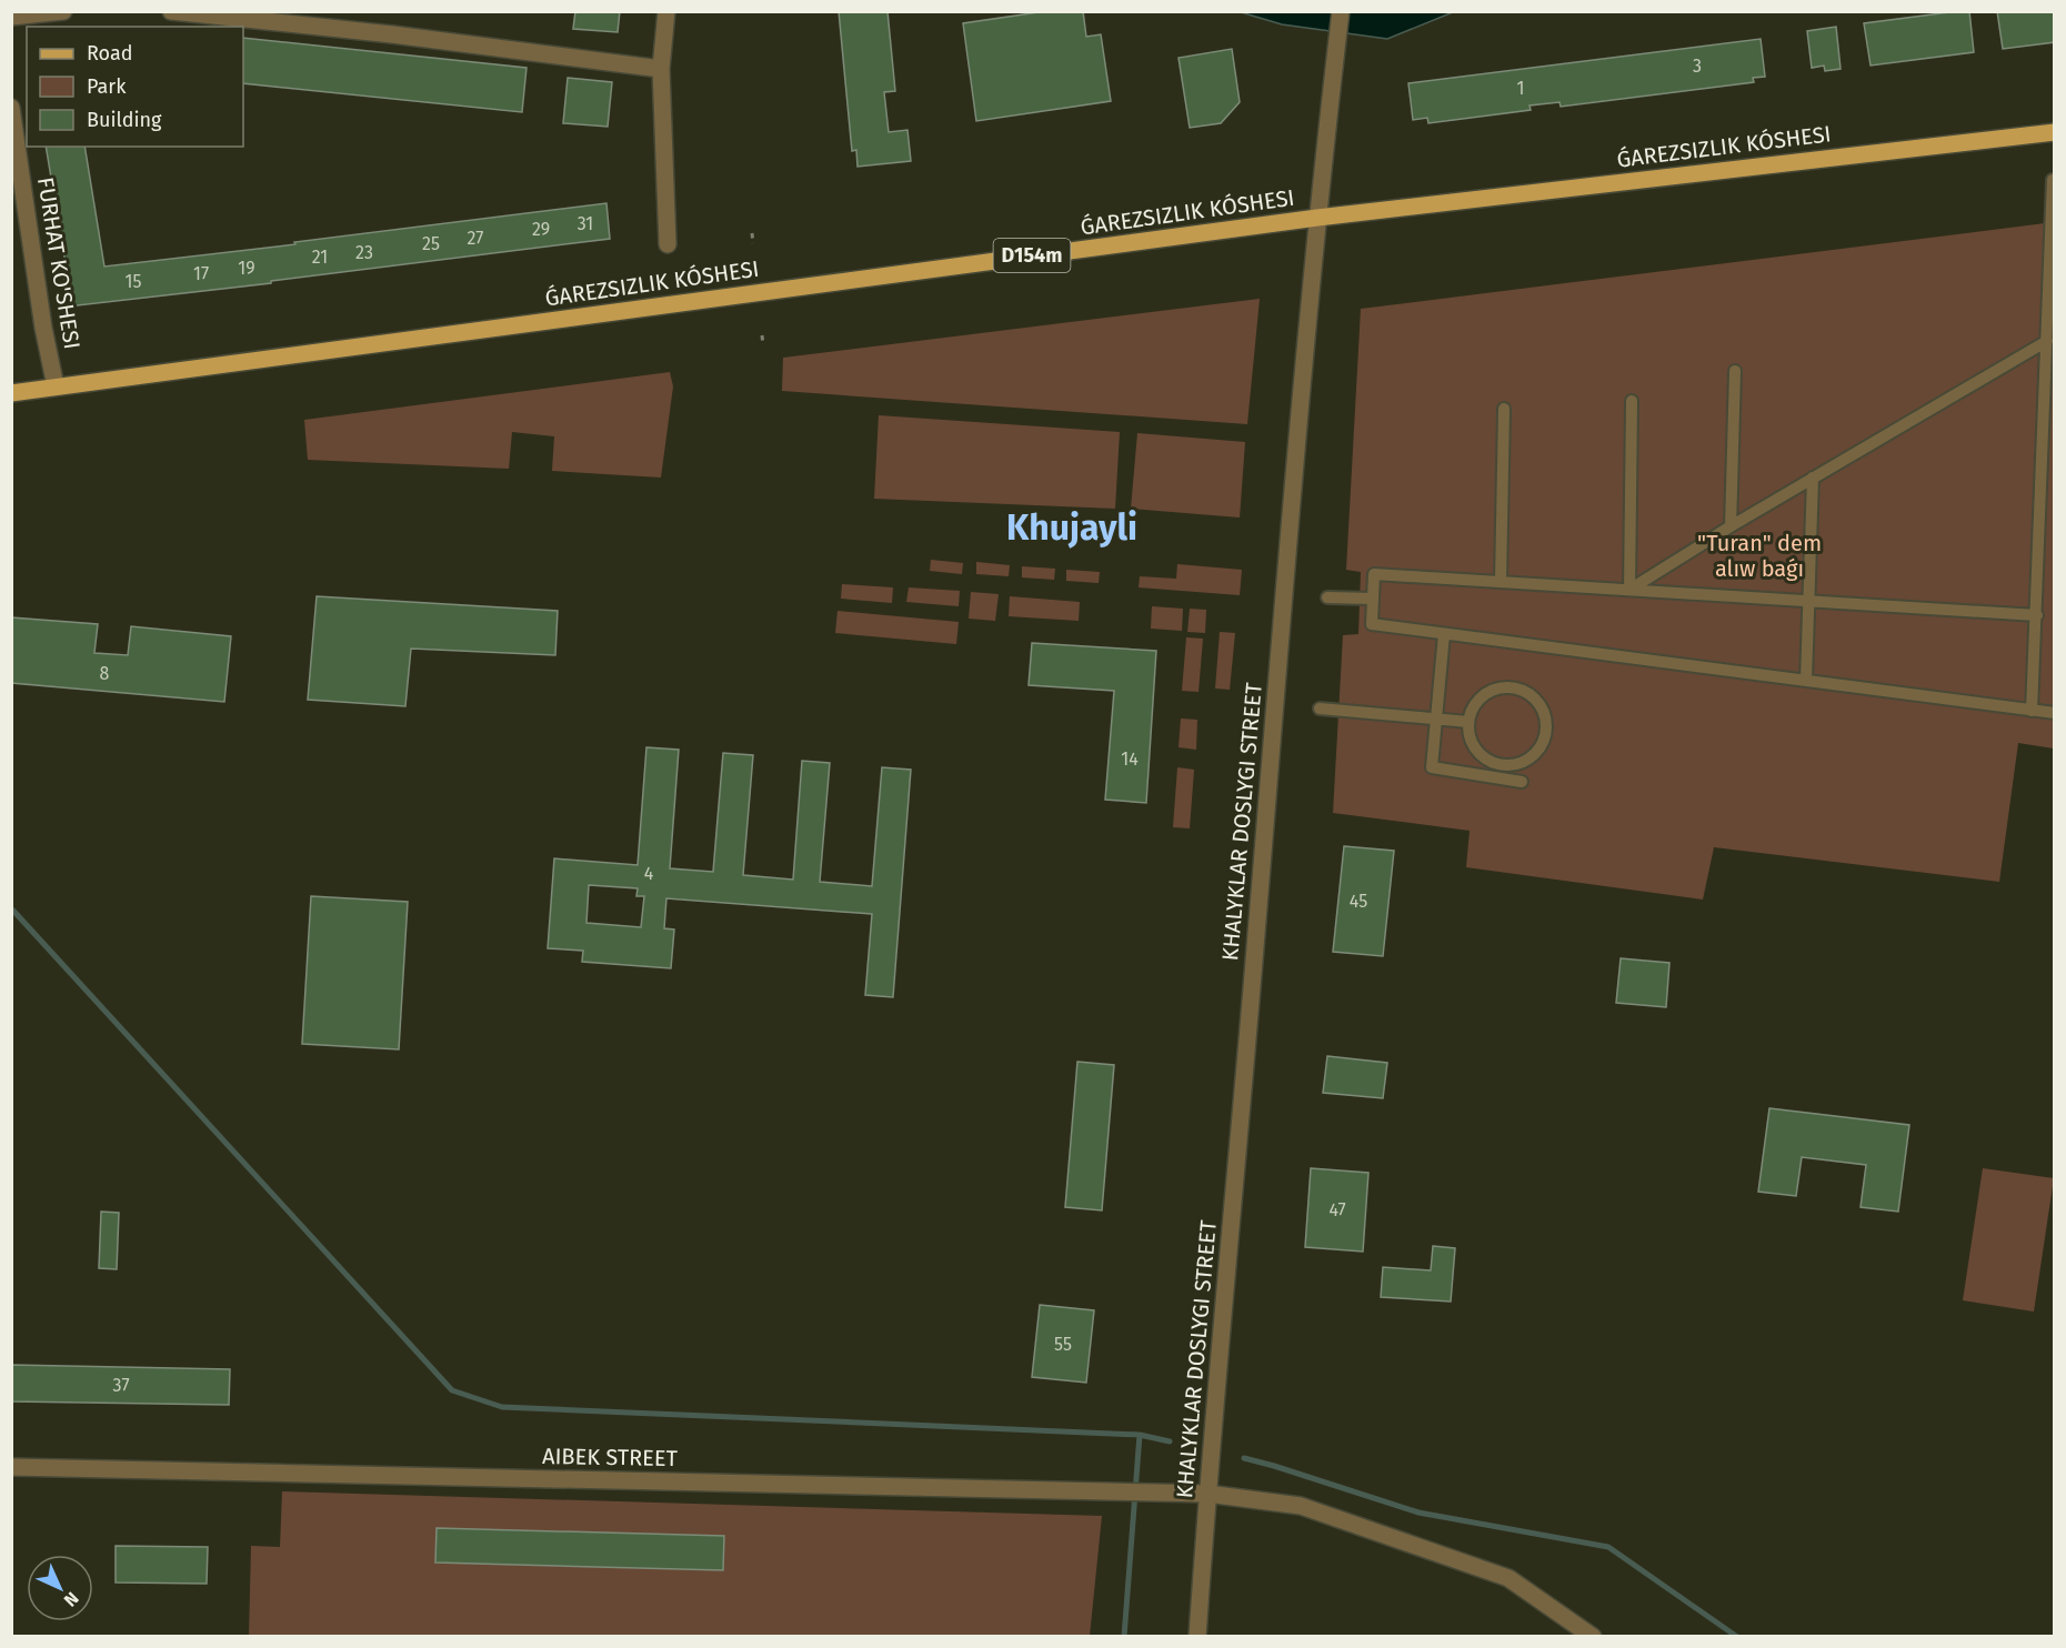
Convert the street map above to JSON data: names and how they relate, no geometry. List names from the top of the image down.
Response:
{
  "streets": {
    "main road": ["ǴAREZSIZLIK KÓSHESI", "D154m"],
    "street": ["FURHAT KO'SHESI", "KHALYKLAR DOSLYGI STREET", "AIBEK STREET"]
  },
  "crossings": [
    ["ǴAREZSIZLIK KÓSHESI", "FURHAT KO'SHESI"],
    ["ǴAREZSIZLIK KÓSHESI", "KHALYKLAR DOSLYGI STREET"],
    ["KHALYKLAR DOSLYGI STREET", "AIBEK STREET"]
  ],
  "districts": ["Khujayli"],
  "parks": ["\"Turan\" dem alıw baǵı"],
  "house_numbers": [
    "3",
    "1",
    "31",
    "29",
    "27",
    "25",
    "23",
    "21",
    "19",
    "17",
    "15",
    "8",
    "14",
    "4",
    "45",
    "47",
    "55",
    "37"
  ],
  "legend": ["Road", "Park", "Building"],
  "north": "bottom right"
}
